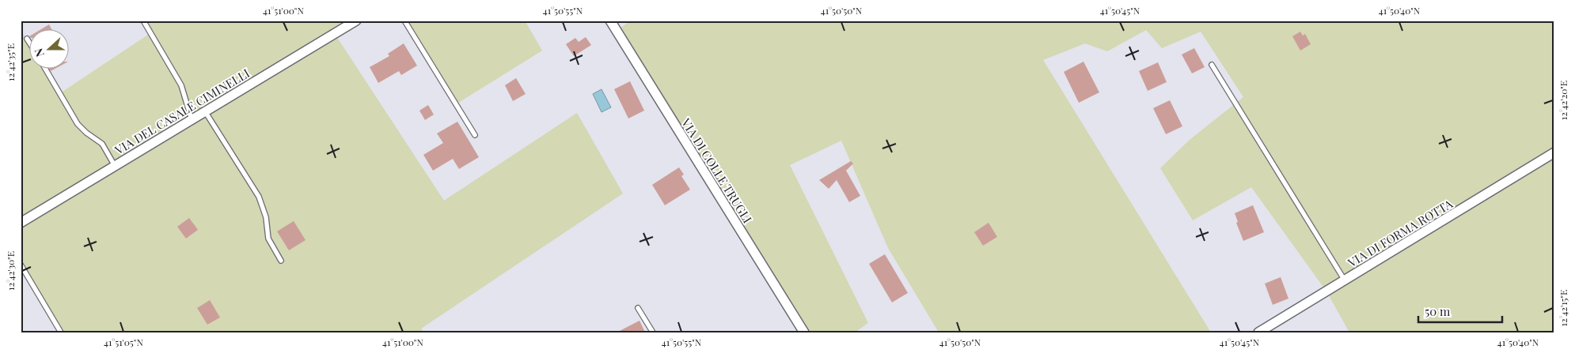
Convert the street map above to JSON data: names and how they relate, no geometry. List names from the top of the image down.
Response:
{
  "streets": {
    "street": ["VIA DEL CASALE CIMINELLI", "VIA DI COLLE TRUGLI", "VIA DI FORMA ROTTA"]
  },
  "scale_bar": "50 m",
  "north": "left",
  "coordinates": [
    "41°51'00\"N",
    "41°50'55\"N",
    "41°50'50\"N",
    "41°50'45\"N",
    "41°50'40\"N",
    "12°42'35\"E",
    "12°42'20\"E",
    "12°42'30\"E",
    "12°42'15\"E",
    "41°51'05\"N"
  ]
}
